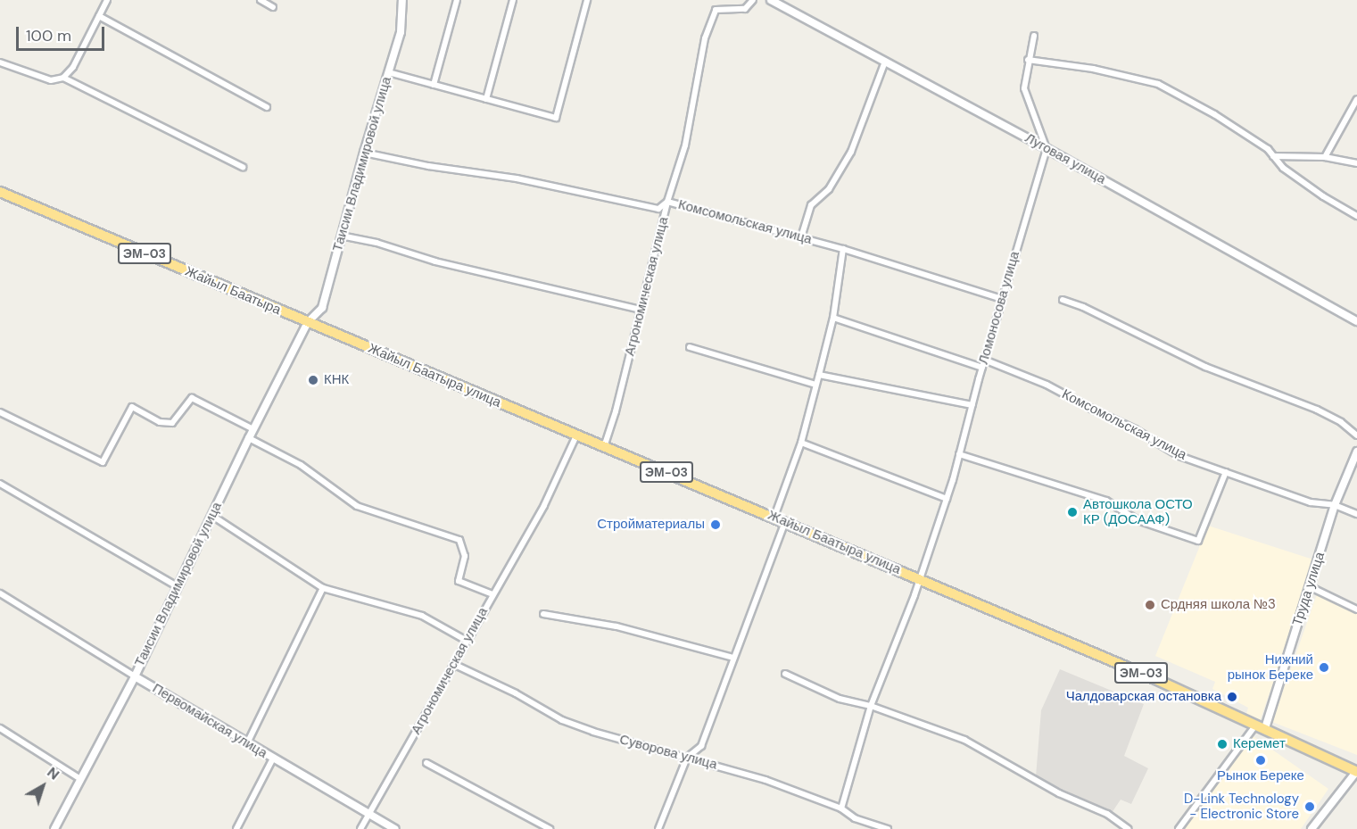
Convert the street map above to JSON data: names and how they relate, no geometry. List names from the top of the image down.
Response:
{
  "streets": {
    "highway": ["ЭМ-03", "Жайыл Баатыра", "Жайыл Баатыра улица"],
    "street": [
      "Луговая улица",
      "Таисии Владимировой улица",
      "Комсомольская улица",
      "Агрономическая улица",
      "Ломоносова улица",
      "Труда улица",
      "Первомайская улица",
      "Суворова улица"
    ]
  },
  "crossings": [
    ["Луговая улица", "Ломоносова улица"],
    ["Таисии Владимировой улица", "Комсомольская улица"],
    ["Таисии Владимировой улица", "Жайыл Баатыра"],
    ["Таисии Владимировой улица", "Жайыл Баатыра улица"],
    ["Таисии Владимировой улица", "Первомайская улица"],
    ["Комсомольская улица", "Агрономическая улица"],
    ["Комсомольская улица", "Ломоносова улица"],
    ["Комсомольская улица", "Труда улица"],
    ["Агрономическая улица", "Жайыл Баатыра улица"],
    ["Агрономическая улица", "Первомайская улица"],
    ["Агрономическая улица", "Суворова улица"],
    ["Жайыл Баатыра", "Жайыл Баатыра улица"],
    ["Ломоносова улица", "Жайыл Баатыра улица"],
    ["Ломоносова улица", "Суворова улица"],
    ["Жайыл Баатыра улица", "Труда улица"]
  ],
  "places": [
    "КНК",
    "Автошкола ОСТО КР (ДОСААФ)",
    "Стройматериалы",
    "Срдняя школа №3",
    "Нижний рынок Береке",
    "Чалдоварская остановка",
    "Керемет",
    "Рынок Береке",
    "D-Link Technology - Electronic Store"
  ],
  "scale_bar": "100 m",
  "north": "top right"
}
